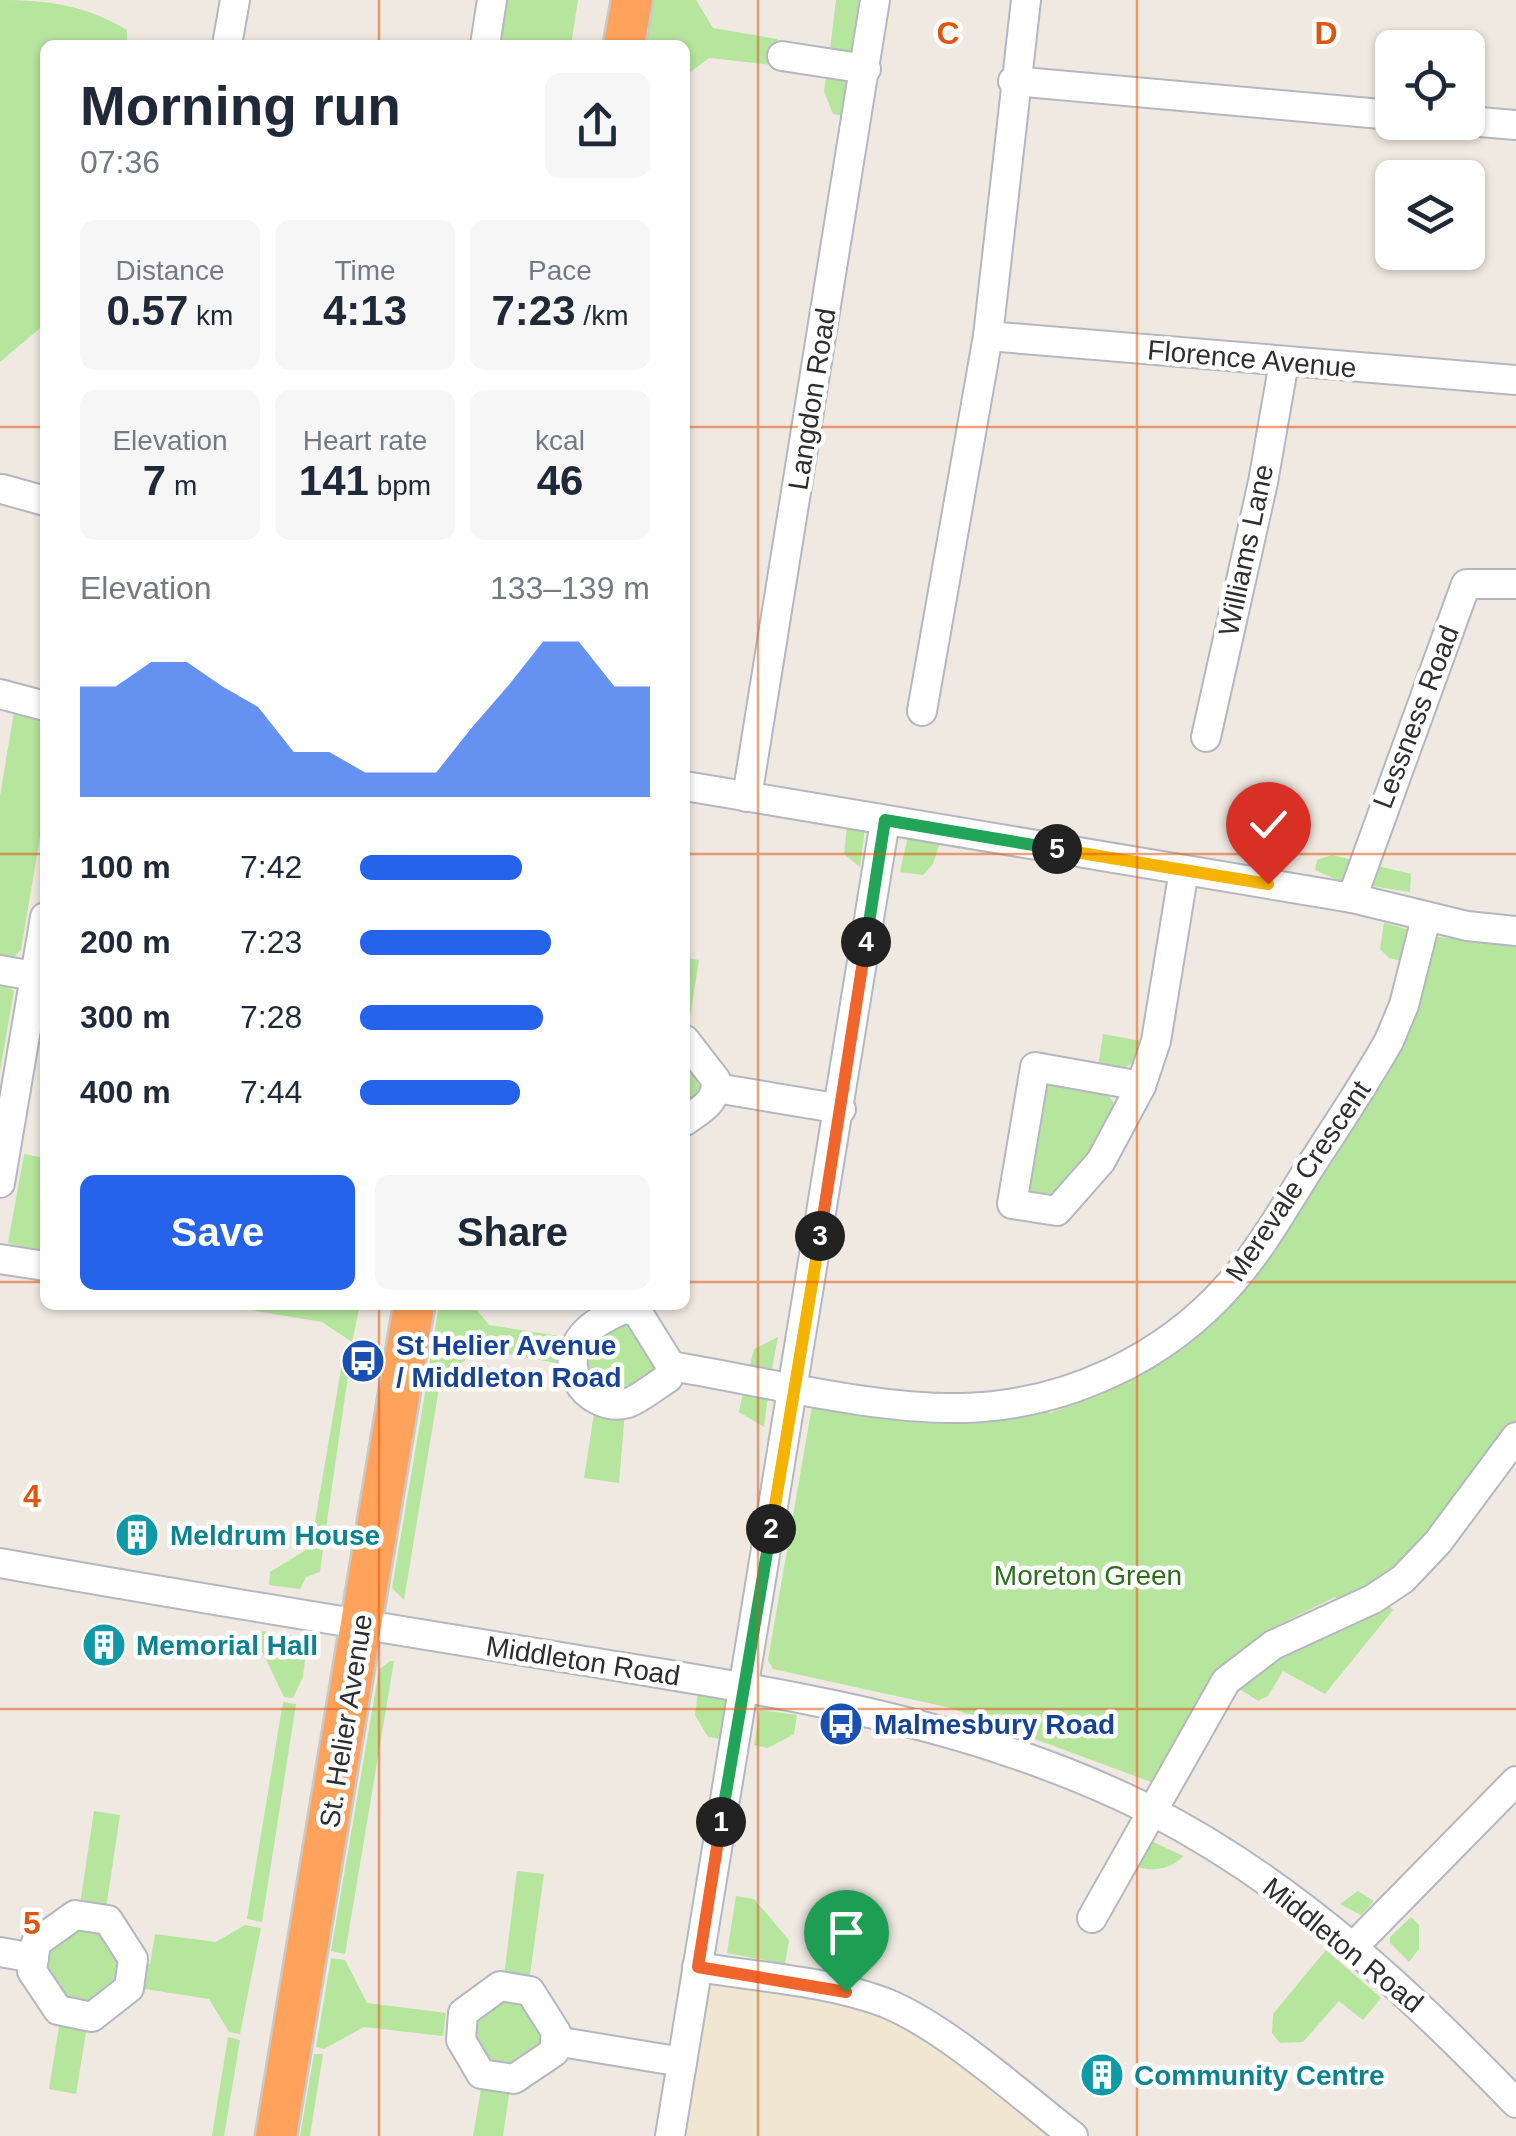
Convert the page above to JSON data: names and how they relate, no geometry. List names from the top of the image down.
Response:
{
  "streets": {
    "highway": ["St. Helier Avenue"],
    "street": [
      "Florence Avenue",
      "Langdon Road",
      "Williams Lane",
      "Lessness Road",
      "Merevale Crescent",
      "Middleton Road"
    ]
  },
  "crossings": [
    ["Florence Avenue", "Williams Lane"],
    ["Middleton Road", "St. Helier Avenue"]
  ],
  "parks": ["Moreton Green"],
  "places": {
    "bus stop": ["St Helier Avenue / Middleton Road", "Malmesbury Road"],
    "building": ["Meldrum House", "Memorial Hall", "Community Centre"]
  },
  "page": {
    "heading": ["Morning run", "07:36"],
    "stats": [
      ["Distance", "0.57 km"],
      ["Time", "4:13"],
      ["Pace", "7:23 /km"],
      ["Elevation", "7 m"],
      ["Heart rate", "141 bpm"],
      ["kcal", "46"]
    ],
    "chart": ["Elevation", "133–139 m"],
    "pins": [
      "5",
      "4",
      "3",
      "2",
      "1"
    ],
    "list": [
      {
        "name": "100 m",
        "note": "7:42"
      },
      {
        "name": "200 m",
        "note": "7:23"
      },
      {
        "name": "300 m",
        "note": "7:28"
      },
      {
        "name": "400 m",
        "note": "7:44"
      }
    ],
    "buttons": ["Save", "Share"]
  },
  "grid": {
    "columns": ["C", "D"],
    "rows": ["4", "5"]
  }
}
